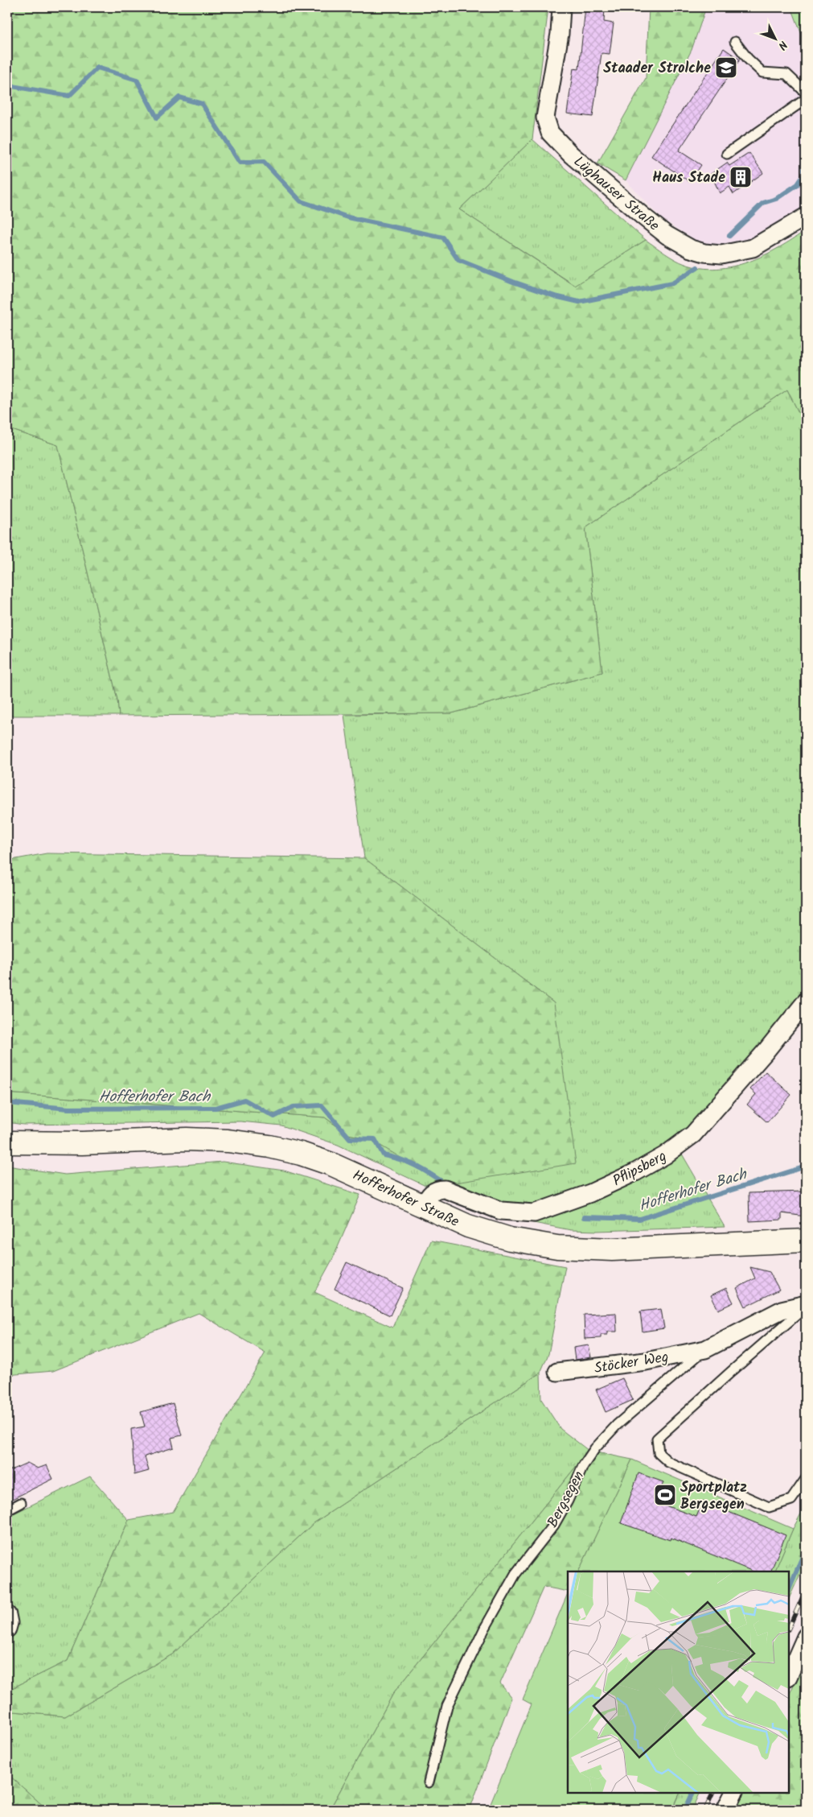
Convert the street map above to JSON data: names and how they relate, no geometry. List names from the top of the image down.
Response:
{
  "streets": {
    "street": [
      "Lüghauser Straße",
      "Pflipsberg",
      "Hofferhofer Straße",
      "Stöcker Weg",
      "Bergsegen"
    ]
  },
  "crossings": [
    ["Pflipsberg", "Hofferhofer Straße"],
    ["Stöcker Weg", "Bergsegen"]
  ],
  "water": ["Hofferhofer Bach"],
  "places": {
    "school or university": ["Staader Strolche"],
    "building": ["Haus Stade"],
    "sports": ["Sportplatz Bergsegen"]
  },
  "north": "bottom right"
}
